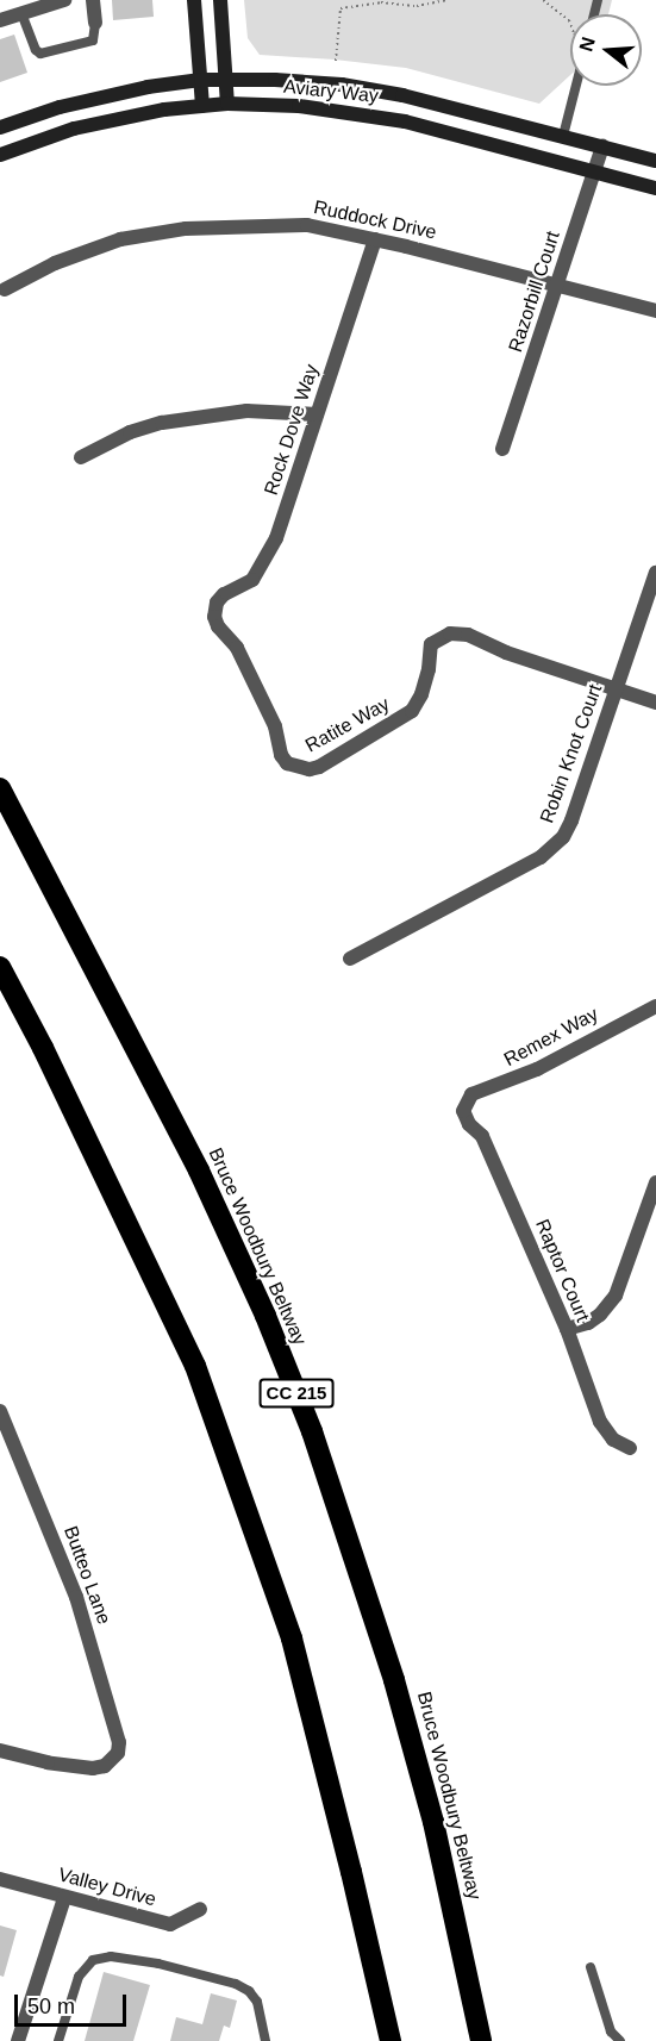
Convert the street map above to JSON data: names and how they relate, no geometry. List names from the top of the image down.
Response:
{
  "streets": {
    "highway": ["Bruce Woodbury Beltway", "CC 215"],
    "main road": ["Aviary Way"],
    "street": [
      "Ruddock Drive",
      "Razorbill Court",
      "Rock Dove Way",
      "Ratite Way",
      "Robin Knot Court",
      "Remex Way",
      "Raptor Court",
      "Butteo Lane",
      "Valley Drive"
    ]
  },
  "crossings": [
    ["Aviary Way", "Razorbill Court"],
    ["Ruddock Drive", "Razorbill Court"],
    ["Ruddock Drive", "Rock Dove Way"],
    ["Rock Dove Way", "Ratite Way"],
    ["Ratite Way", "Robin Knot Court"],
    ["Remex Way", "Raptor Court"]
  ],
  "scale_bar": "50 m",
  "north": "left"
}
